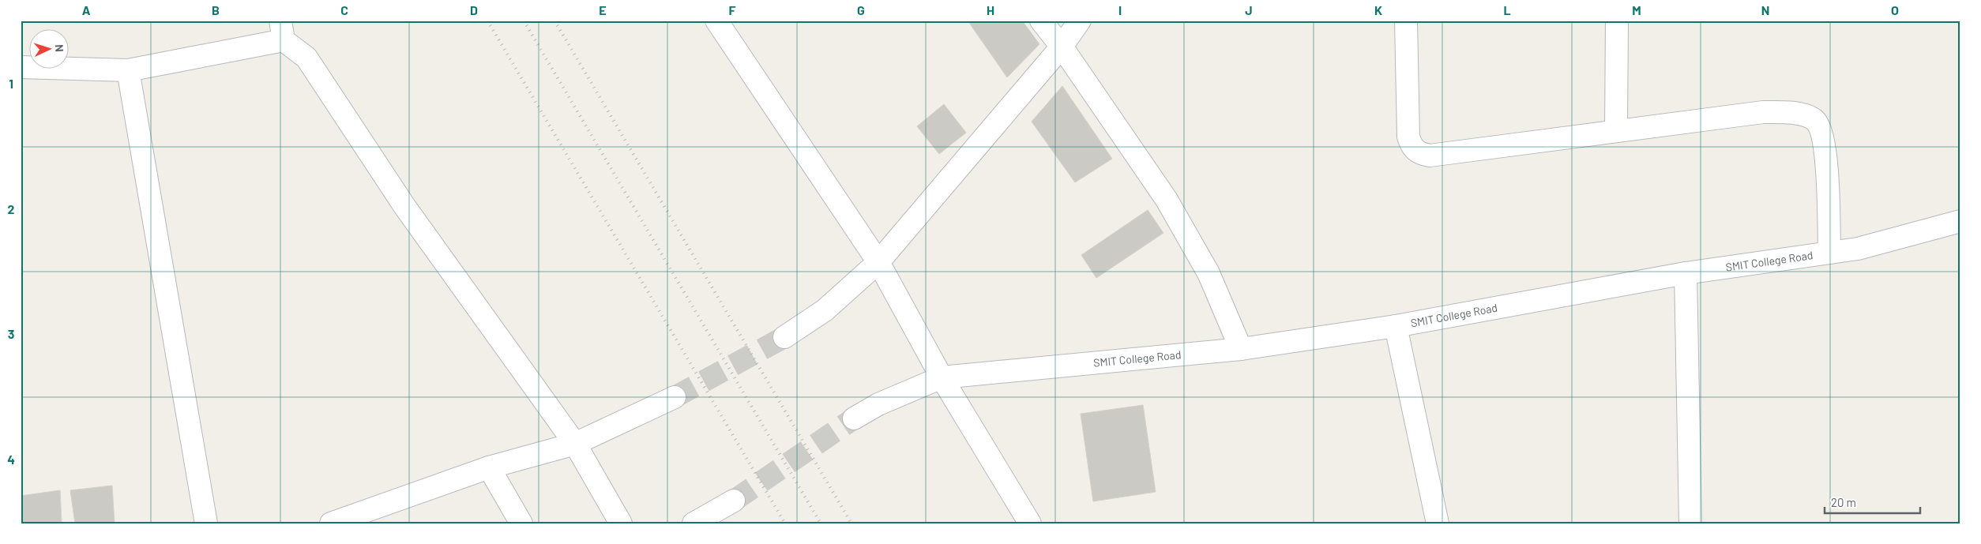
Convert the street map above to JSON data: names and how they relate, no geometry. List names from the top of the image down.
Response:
{
  "streets": {
    "street": ["SMIT College Road"]
  },
  "scale_bar": "20 m",
  "north": "right",
  "grid": {
    "columns": [
      "A",
      "B",
      "C",
      "D",
      "E",
      "F",
      "G",
      "H",
      "I",
      "J",
      "K",
      "L",
      "M",
      "N",
      "O"
    ],
    "rows": [
      "1",
      "2",
      "3",
      "4"
    ]
  }
}
